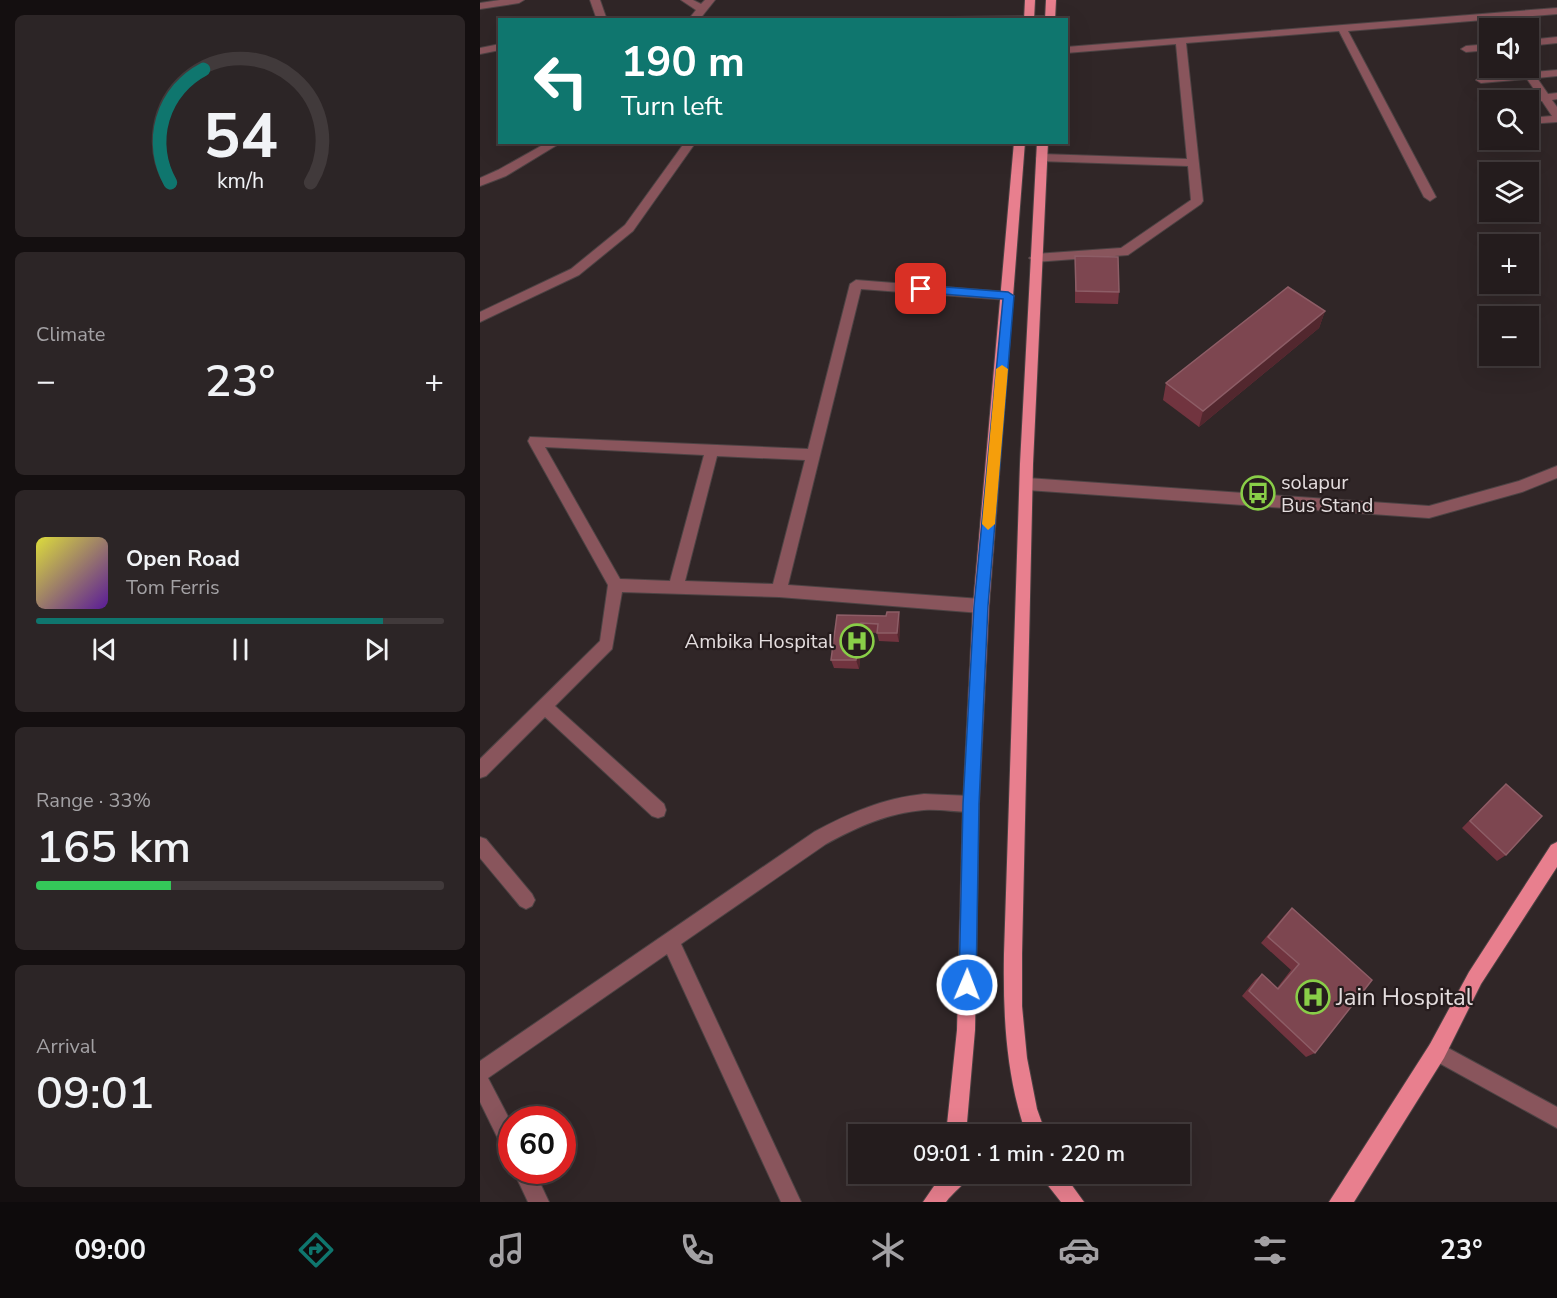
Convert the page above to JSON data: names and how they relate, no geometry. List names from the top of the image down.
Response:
{
  "places": {
    "bus stop": ["solapur Bus Stand"],
    "hospital": ["Ambika Hospital", "Jain Hospital"]
  },
  "page": {
    "map_buttons": ["+", "−"],
    "turn": ["190 m", "Turn left"],
    "tile": [
      "Climate",
      ["Range · 33%", "165 km"],
      ["Arrival", "09:01"]
    ],
    "heat": ["−", "23°", "+"],
    "song": ["Open Road", "Tom Ferris"],
    "limit": "60",
    "trip": "09:01 · 1 min · 220 m",
    "tabs": ["09:00", "23°"],
    "gauge": ["54", "km/h"]
  }
}
